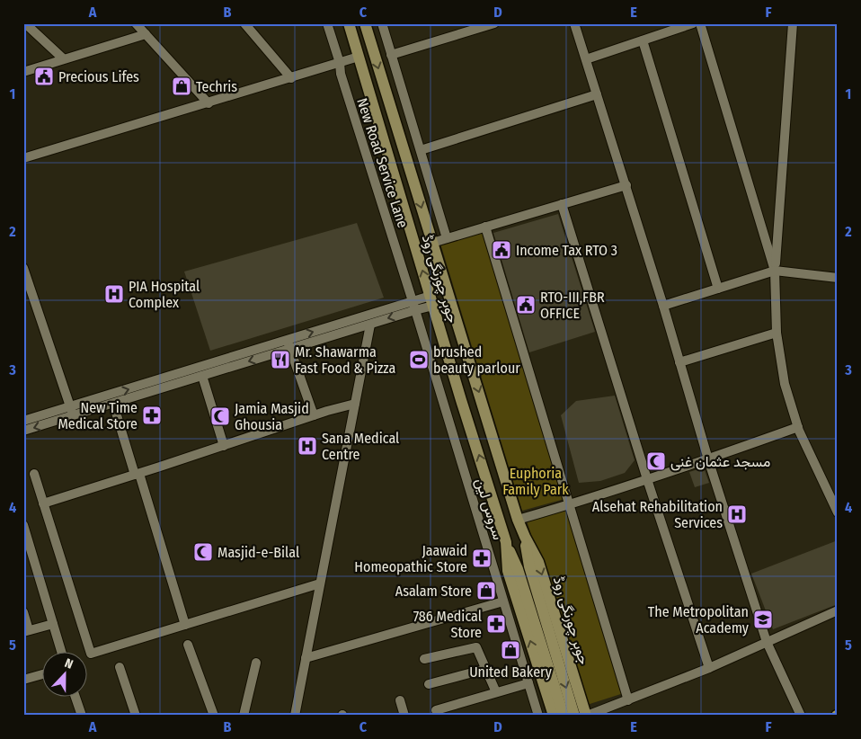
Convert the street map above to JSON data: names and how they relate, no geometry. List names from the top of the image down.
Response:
{
  "streets": {
    "main road": ["جوہر چورنگی روڈ"],
    "street": ["New Road Service Lane", "سروس لین"]
  },
  "crossings": [
    ["New Road Service Lane", "سروس لین"]
  ],
  "parks": ["Euphoria Family Park"],
  "places": {
    "public building": ["Precious Lifes", "Income Tax RTO 3", "RTO-III,FBR OFFICE"],
    "shop": ["Techris", "Asalam Store", "United Bakery"],
    "hospital": ["PIA Hospital Complex", "Sana Medical Centre", "Alsehat Rehabilitation Services"],
    "restaurant": ["Mr. Shawarma Fast Food & Pizza"],
    "sports": ["brushed beauty parlour"],
    "pharmacy": ["New Time Medical Store", "Jaawaid Homeopathic Store", "786 Medical Store"],
    "mosque": ["Jamia Masjid Ghousia", "مسجد عثمان غنی", "Masjid-e-Bilal"],
    "school or university": ["The Metropolitan Academy"]
  },
  "north": "top",
  "grid": {
    "columns": [
      "A",
      "B",
      "C",
      "D",
      "E",
      "F"
    ],
    "rows": [
      "1",
      "2",
      "3",
      "4",
      "5"
    ]
  }
}
